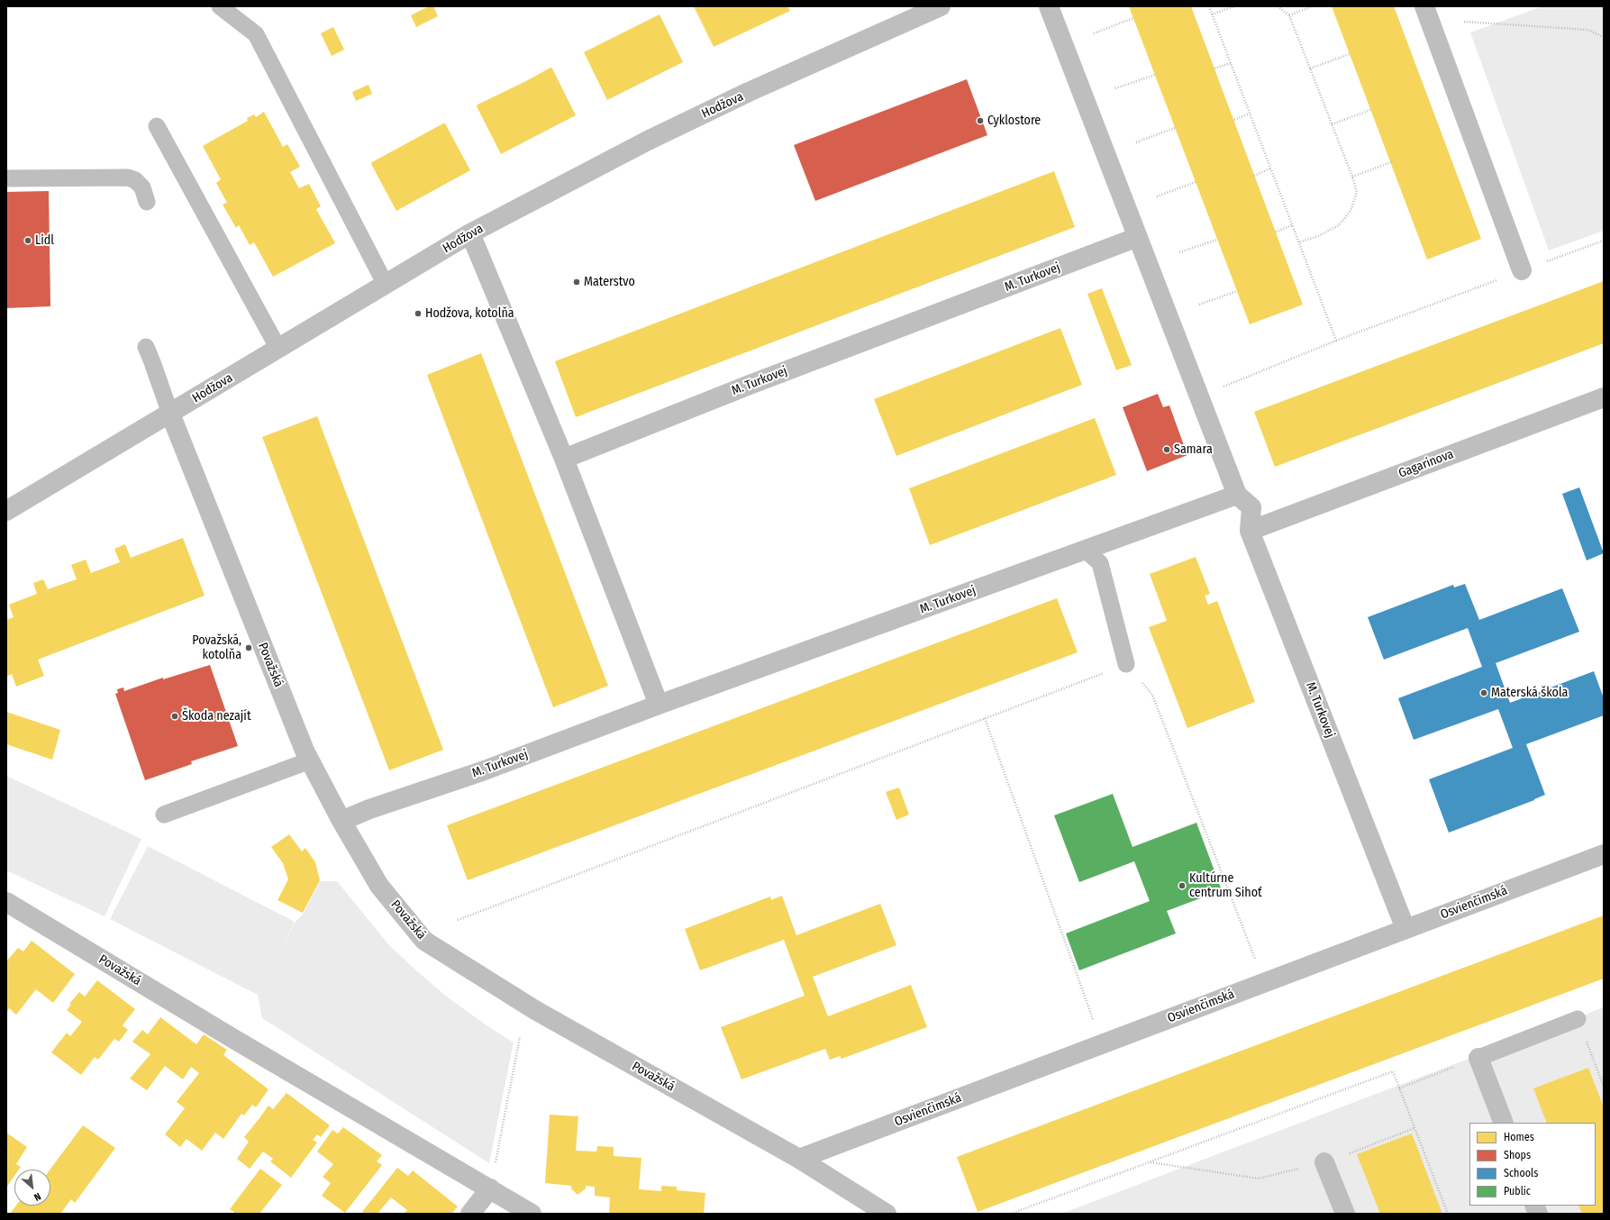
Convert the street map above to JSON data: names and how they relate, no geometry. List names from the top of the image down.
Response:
{
  "streets": {
    "street": [
      "Hodžova",
      "M. Turkovej",
      "Gagarinova",
      "Považská",
      "Osvienčimská"
    ]
  },
  "crossings": [
    ["Hodžova", "Považská"],
    ["M. Turkovej", "Gagarinova"],
    ["M. Turkovej", "Považská"],
    ["M. Turkovej", "Osvienčimská"],
    ["Považská", "Osvienčimská"]
  ],
  "places": [
    "Cyklostore",
    "Lidl",
    "Materstvo",
    "Hodžova, kotolňa",
    "Samara",
    "Považská, kotolňa",
    "Materská škola",
    "Škoda nezajít",
    "Kultúrne centrum Sihoť"
  ],
  "legend": [
    "Homes",
    "Shops",
    "Schools",
    "Public"
  ],
  "north": "bottom right"
}
